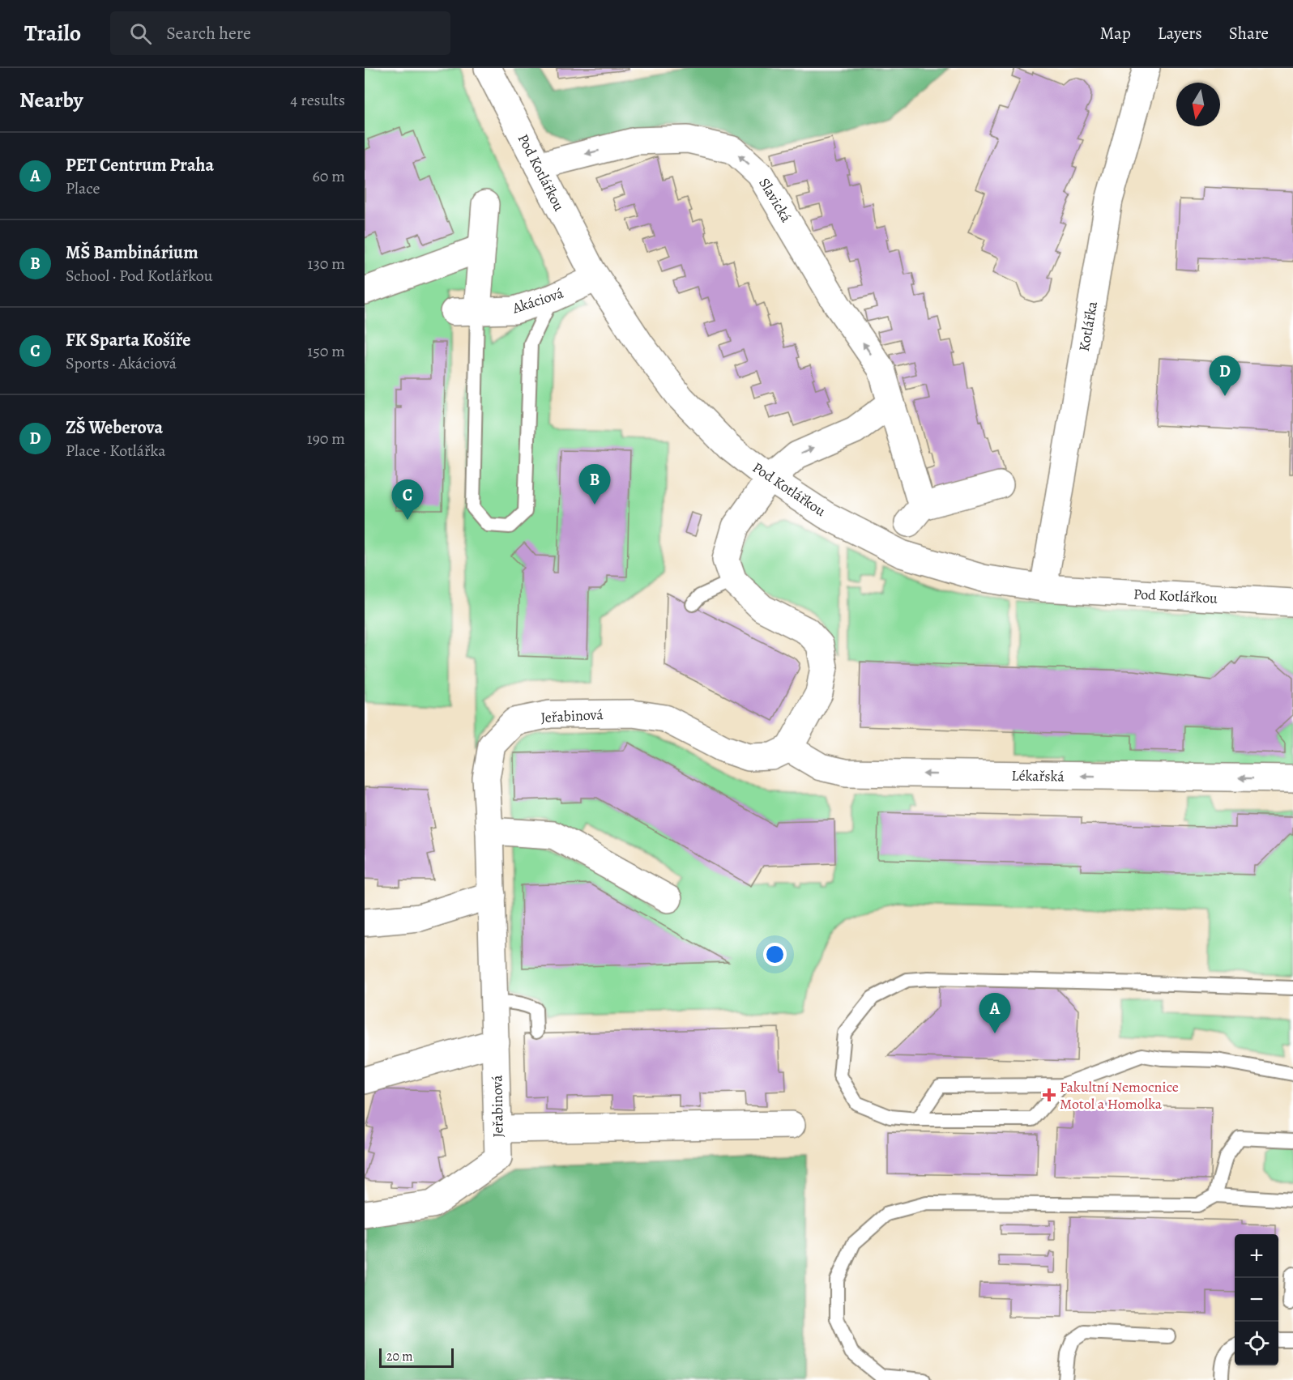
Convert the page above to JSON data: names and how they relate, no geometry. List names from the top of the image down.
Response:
{
  "streets": {
    "street": [
      "Pod Kotlářkou",
      "Slavická",
      "Akáciová",
      "Kotlářka",
      "Jeřabinová",
      "Lékařská"
    ]
  },
  "crossings": [
    ["Pod Kotlářkou", "Slavická"],
    ["Pod Kotlářkou", "Akáciová"],
    ["Pod Kotlářkou", "Kotlářka"],
    ["Jeřabinová", "Lékařská"]
  ],
  "one_way": ["Slavická", "Lékařská"],
  "places": {
    "health": ["Fakultní Nemocnice Motol a Homolka"]
  },
  "scale_bar": "20 m",
  "north": "bottom",
  "page": {
    "header": "Trailo",
    "search": "Search here",
    "nav": ["Map", "Layers", "Share"],
    "heading": ["Nearby", "4 results"],
    "list": [
      {
        "mark": "A",
        "name": "PET Centrum Praha",
        "note": "Place",
        "value": "60 m"
      },
      {
        "mark": "B",
        "name": "MŠ Bambinárium",
        "note": "School · Pod Kotlářkou",
        "value": "130 m"
      },
      {
        "mark": "C",
        "name": "FK Sparta Košíře",
        "note": "Sports · Akáciová",
        "value": "150 m"
      },
      {
        "mark": "D",
        "name": "ZŠ Weberova",
        "note": "Place · Kotlářka",
        "value": "190 m"
      }
    ],
    "pins": [
      "D",
      "B",
      "C",
      "A"
    ],
    "map_buttons": ["+", "−"],
    "scale": "20 m"
  }
}
